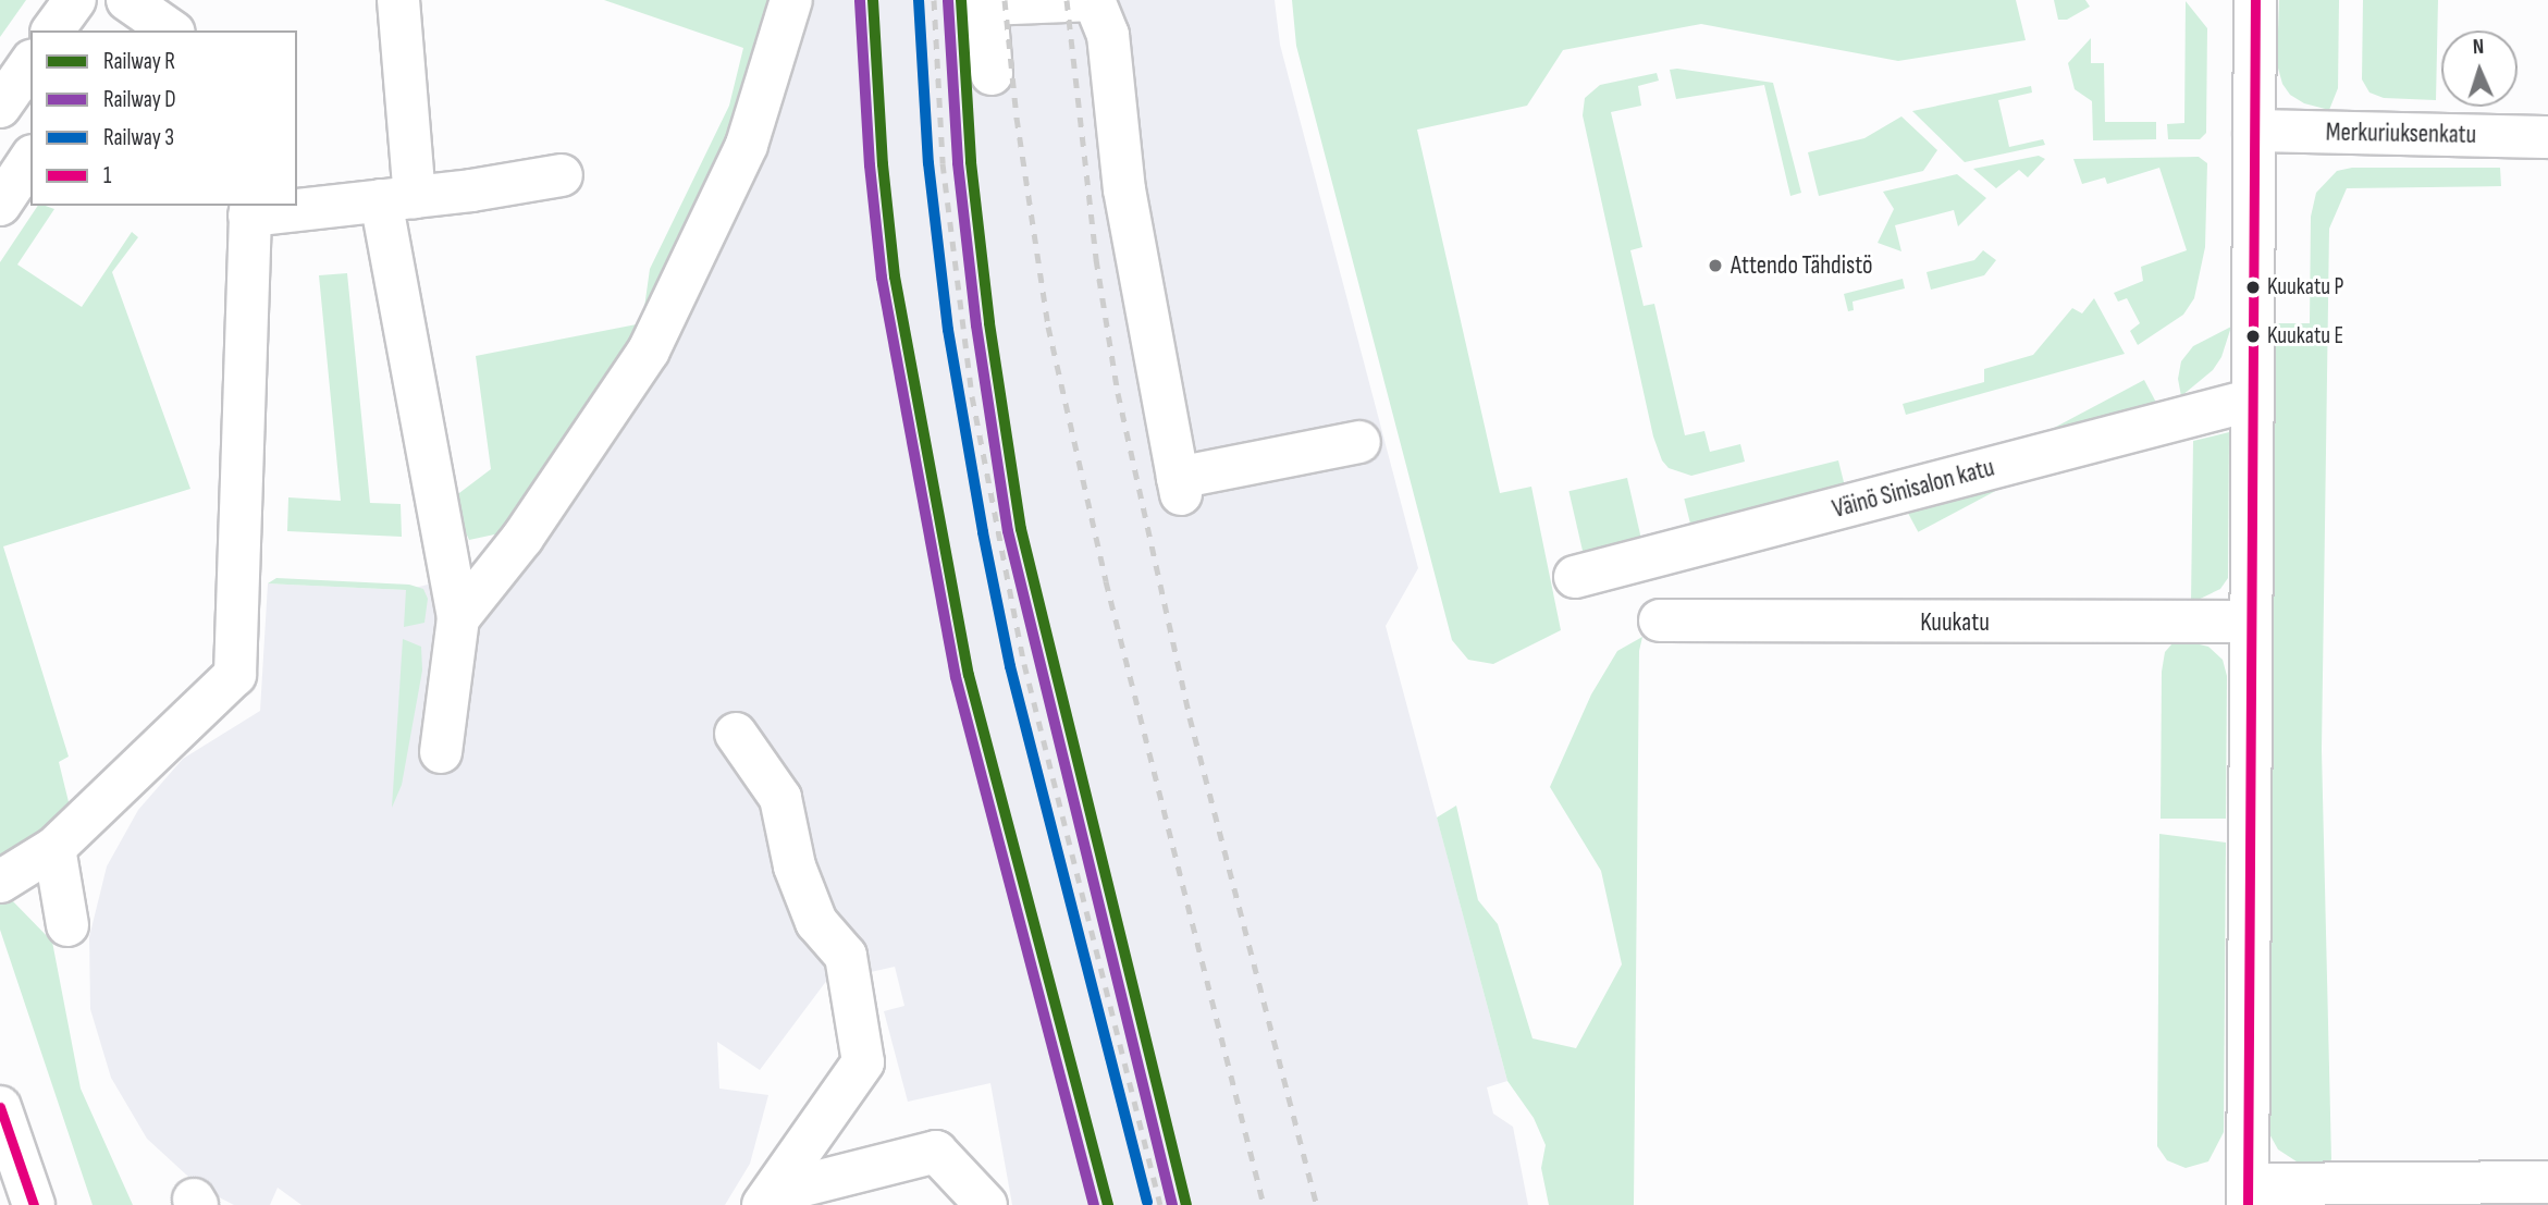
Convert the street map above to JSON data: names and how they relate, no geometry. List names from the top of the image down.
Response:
{
  "streets": {
    "street": ["Merkuriuksenkatu", "Väinö Sinisalon katu", "Kuukatu"]
  },
  "places": ["Attendo Tähdistö", "Kuukatu P", "Kuukatu E"],
  "lines": [
    "rail line R",
    "rail line 3",
    "transit line 1",
    "rail line D"
  ],
  "legend": [
    "Railway R",
    "Railway D",
    "Railway 3",
    "1"
  ],
  "north": "top"
}
